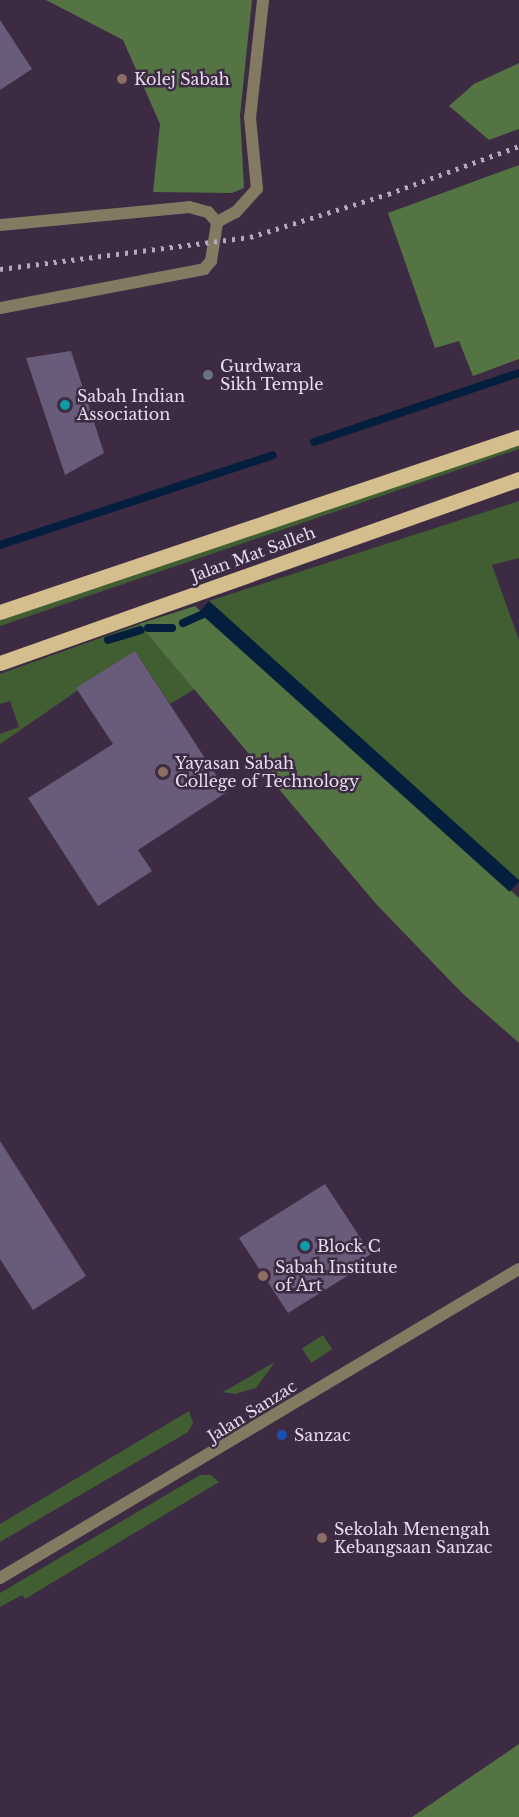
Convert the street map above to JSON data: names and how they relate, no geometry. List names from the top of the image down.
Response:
{
  "streets": {
    "main road": ["Jalan Mat Salleh"],
    "street": ["Jalan Sanzac"]
  },
  "places": [
    "Kolej Sabah",
    "Gurdwara Sikh Temple",
    "Sabah Indian Association",
    "Yayasan Sabah College of Technology",
    "Block C",
    "Sabah Institute of Art",
    "Sanzac",
    "Sekolah Menengah Kebangsaan Sanzac"
  ]
}
